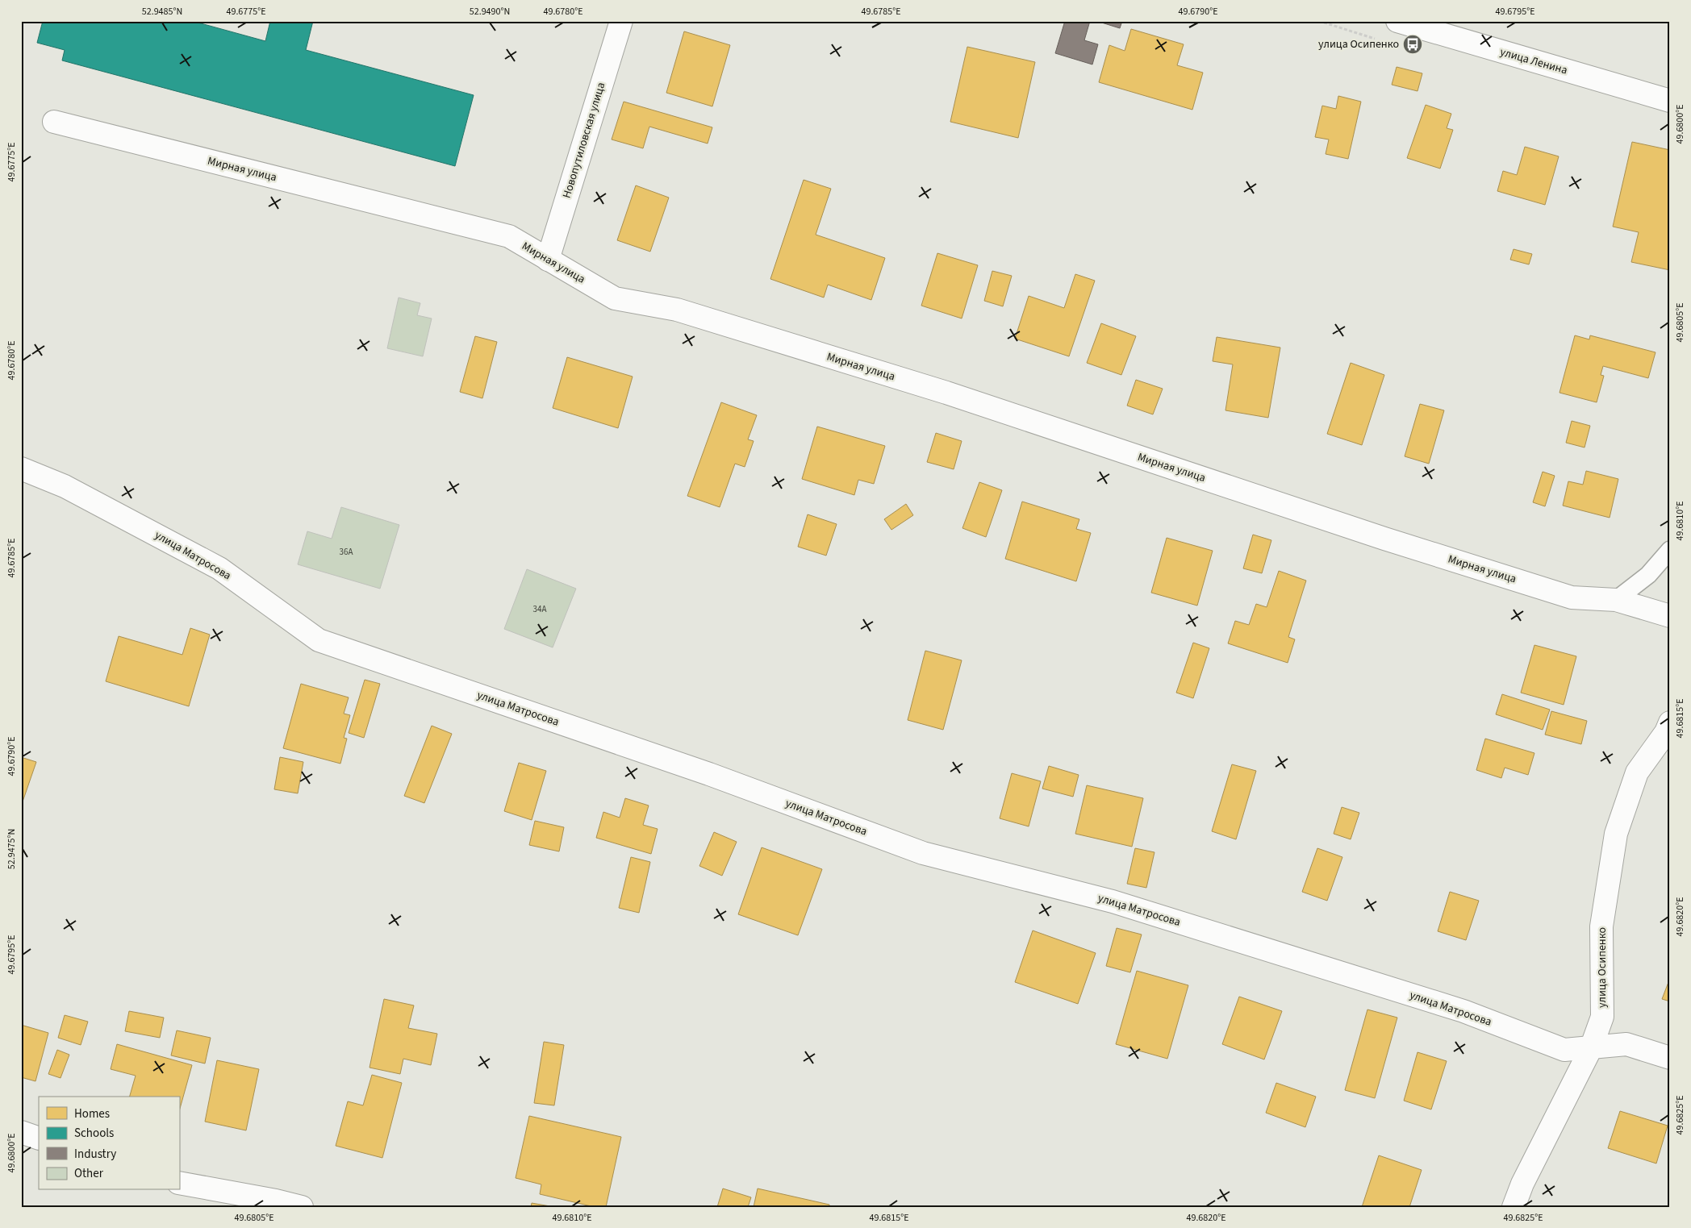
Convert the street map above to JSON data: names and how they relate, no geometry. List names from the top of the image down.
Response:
{
  "streets": {
    "street": [
      "улица Ленина",
      "Новопутиловская улица",
      "Мирная улица",
      "улица Матросова",
      "улица Осипенко"
    ]
  },
  "crossings": [
    ["Новопутиловская улица", "Мирная улица"],
    ["улица Матросова", "улица Осипенко"]
  ],
  "places": {
    "bus stop": ["улица Осипенко"]
  },
  "house_numbers": ["36А", "34А"],
  "legend": [
    "Homes",
    "Schools",
    "Industry",
    "Other"
  ],
  "coordinates": [
    "52.9485°N",
    "49.6775°E",
    "52.9490°N",
    "49.6780°E",
    "49.6785°E",
    "49.6790°E",
    "49.6795°E",
    "49.6800°E",
    "49.6805°E",
    "49.6810°E",
    "49.6815°E",
    "52.9475°N",
    "49.6820°E",
    "49.6825°E"
  ]
}
